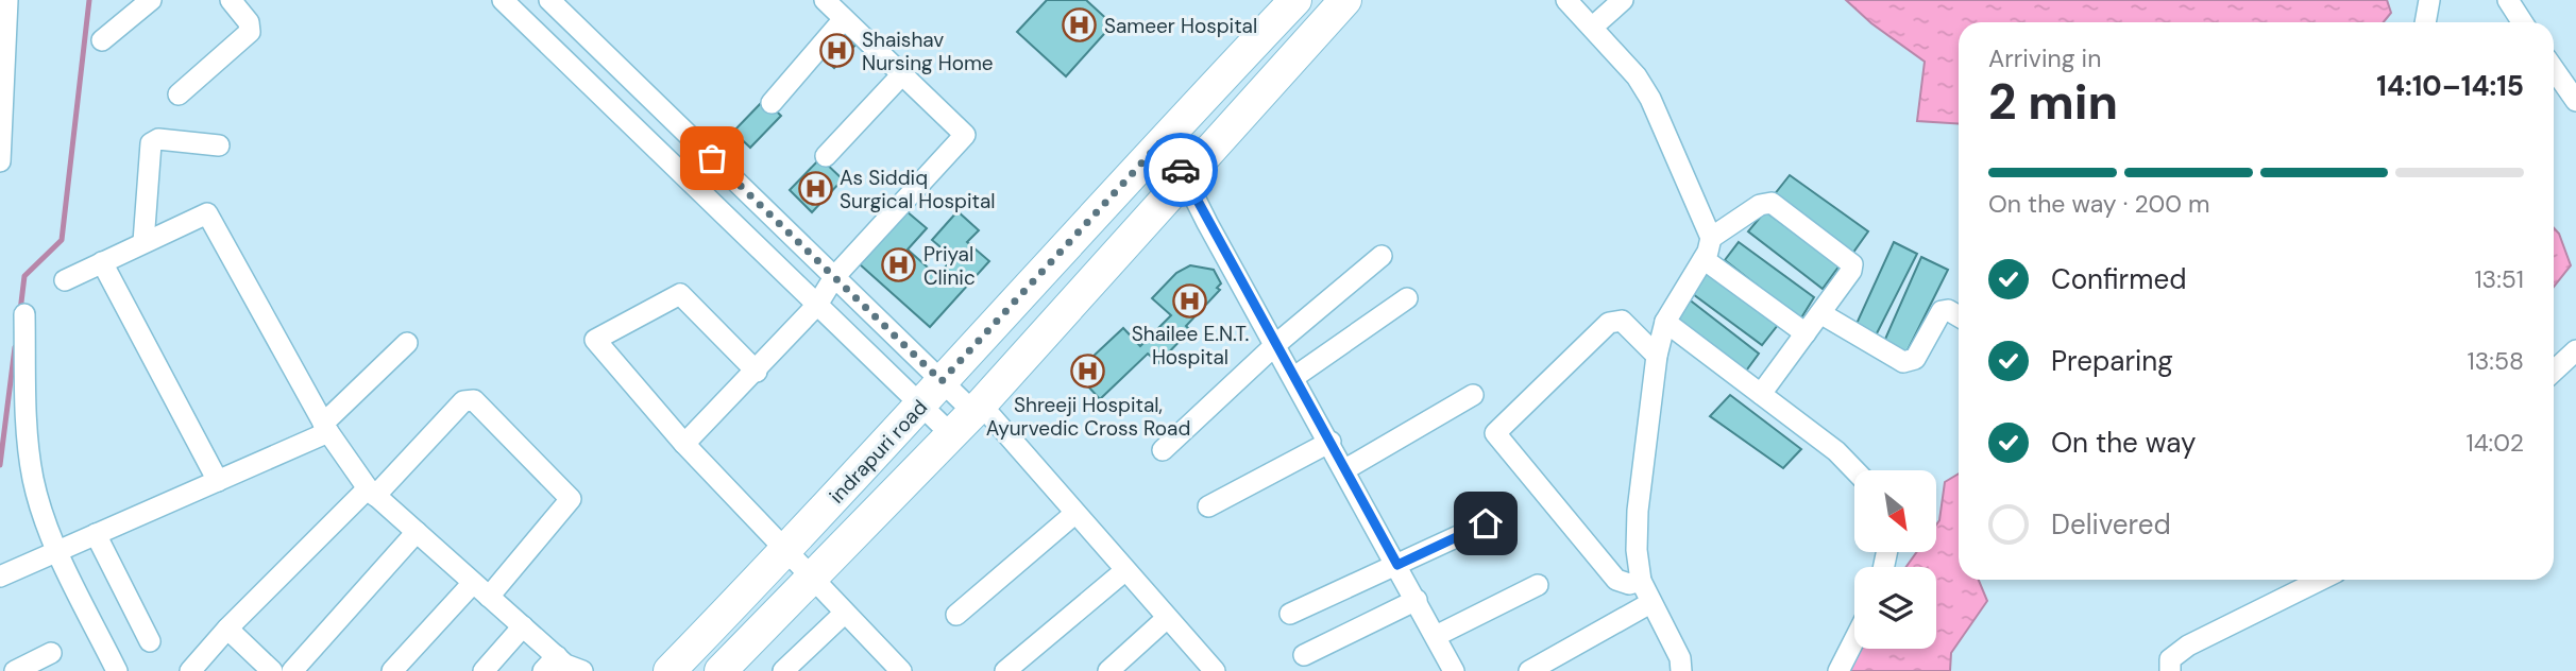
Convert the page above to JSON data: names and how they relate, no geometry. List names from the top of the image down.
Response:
{
  "streets": {
    "main road": ["indrapuri road"]
  },
  "places": {
    "hospital": [
      "Sameer Hospital",
      "Shaishav Nursing Home",
      "As Siddiq Surgical Hospital",
      "Priyal Clinic",
      "Shailee E.N.T. Hospital",
      "Shreeji Hospital, Ayurvedic Cross Road"
    ]
  },
  "north": "bottom right",
  "page": {
    "heading": ["2 min", "Arriving in", "14:10–14:15"],
    "bar": "On the way · 200 m",
    "list": [
      ["Confirmed", "13:51"],
      ["Preparing", "13:58"],
      ["On the way", "14:02"],
      "Delivered"
    ]
  }
}
